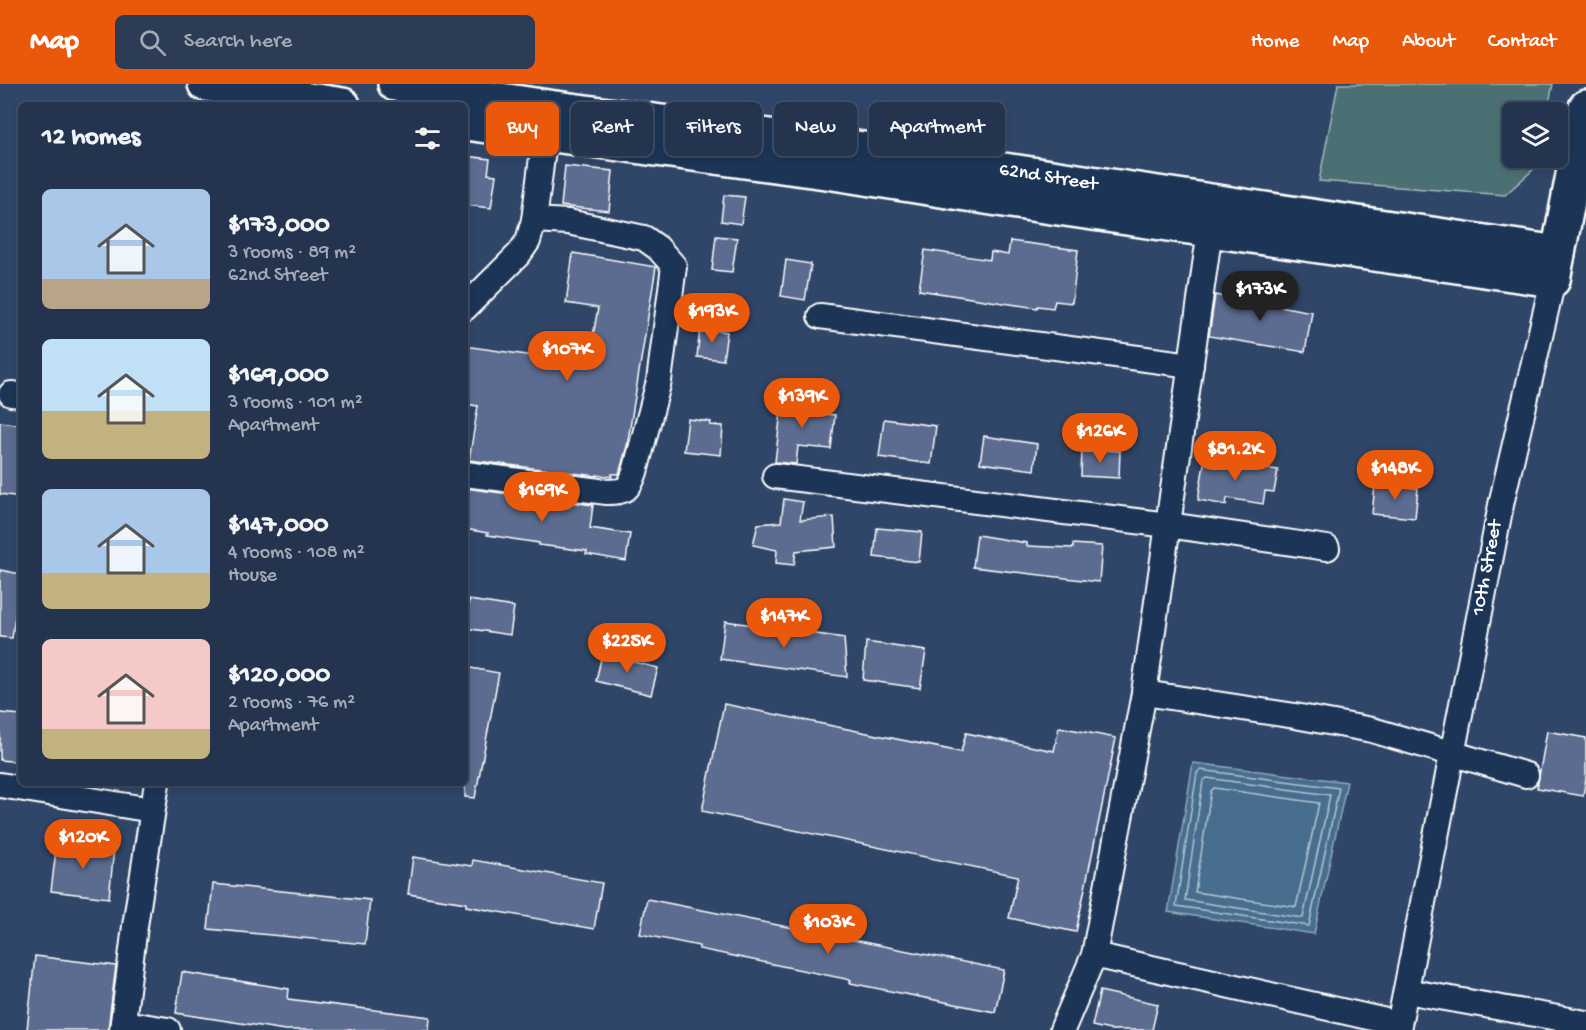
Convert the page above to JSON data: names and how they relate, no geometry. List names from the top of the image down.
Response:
{
  "streets": {
    "main road": ["62nd Street", "10th Street"]
  },
  "crossings": [
    ["62nd Street", "10th Street"]
  ],
  "page": {
    "header": "Map",
    "search": "Search here",
    "nav": [
      "Home",
      "Map",
      "About",
      "Contact"
    ],
    "chip": [
      "Buy",
      "Rent",
      "Filters",
      "New",
      "Apartment"
    ],
    "heading": "12 homes",
    "list": [
      {
        "name": "$173,000",
        "note": "3 rooms · 89 m² · 62nd Street"
      },
      {
        "name": "$169,000",
        "note": "3 rooms · 101 m² · Apartment"
      },
      {
        "name": "$147,000",
        "note": "4 rooms · 108 m² · House"
      },
      {
        "name": "$120,000",
        "note": "2 rooms · 76 m² · Apartment"
      }
    ],
    "price": [
      "$173K",
      "$193K",
      "$107K",
      "$139K",
      "$126K",
      "$81.2K",
      "$148K",
      "$169K",
      "$147K",
      "$225K",
      "$120K",
      "$103K"
    ]
  }
}
